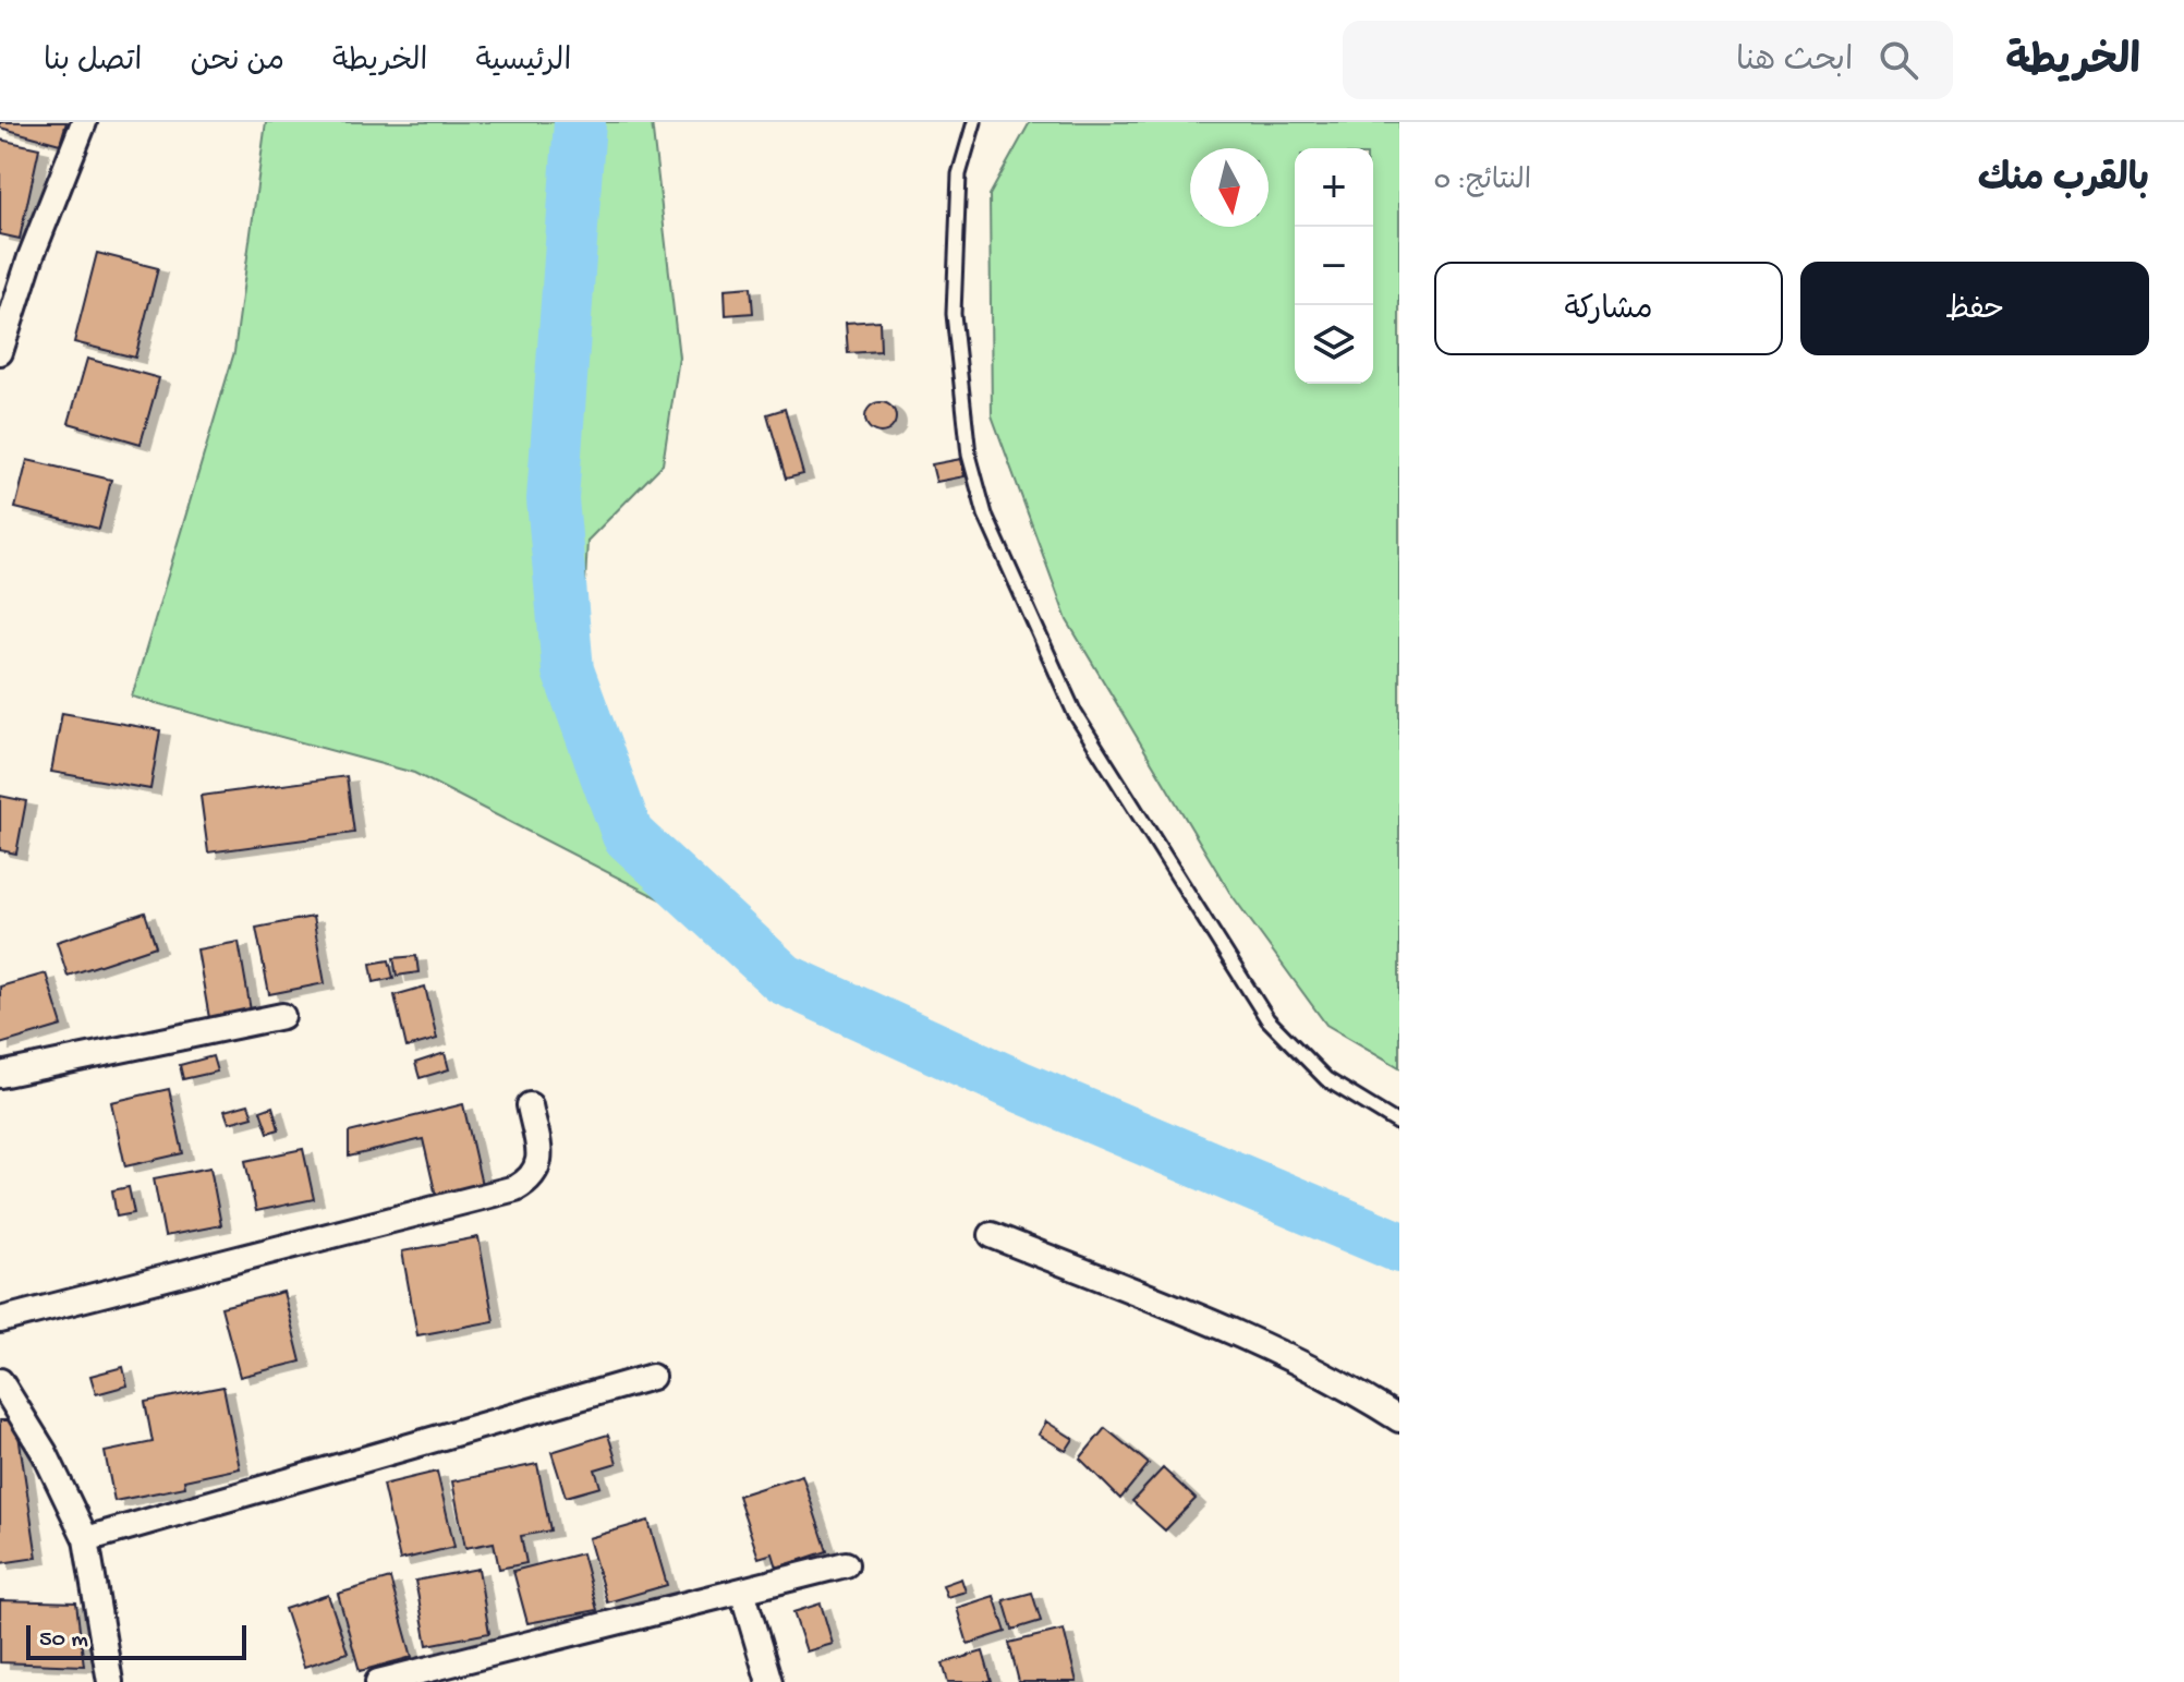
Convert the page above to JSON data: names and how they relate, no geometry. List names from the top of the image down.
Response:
{
  "scale_bar": "50 m",
  "north": "bottom",
  "page": {
    "header": "الخريطة",
    "search": "ابحث هنا",
    "nav": [
      "الرئيسية",
      "الخريطة",
      "من نحن",
      "اتصل بنا"
    ],
    "heading": ["بالقرب منك", "النتائج: 0"],
    "map_buttons": ["+", "−"],
    "buttons": ["حفظ", "مشاركة"],
    "scale": "50 m"
  }
}
